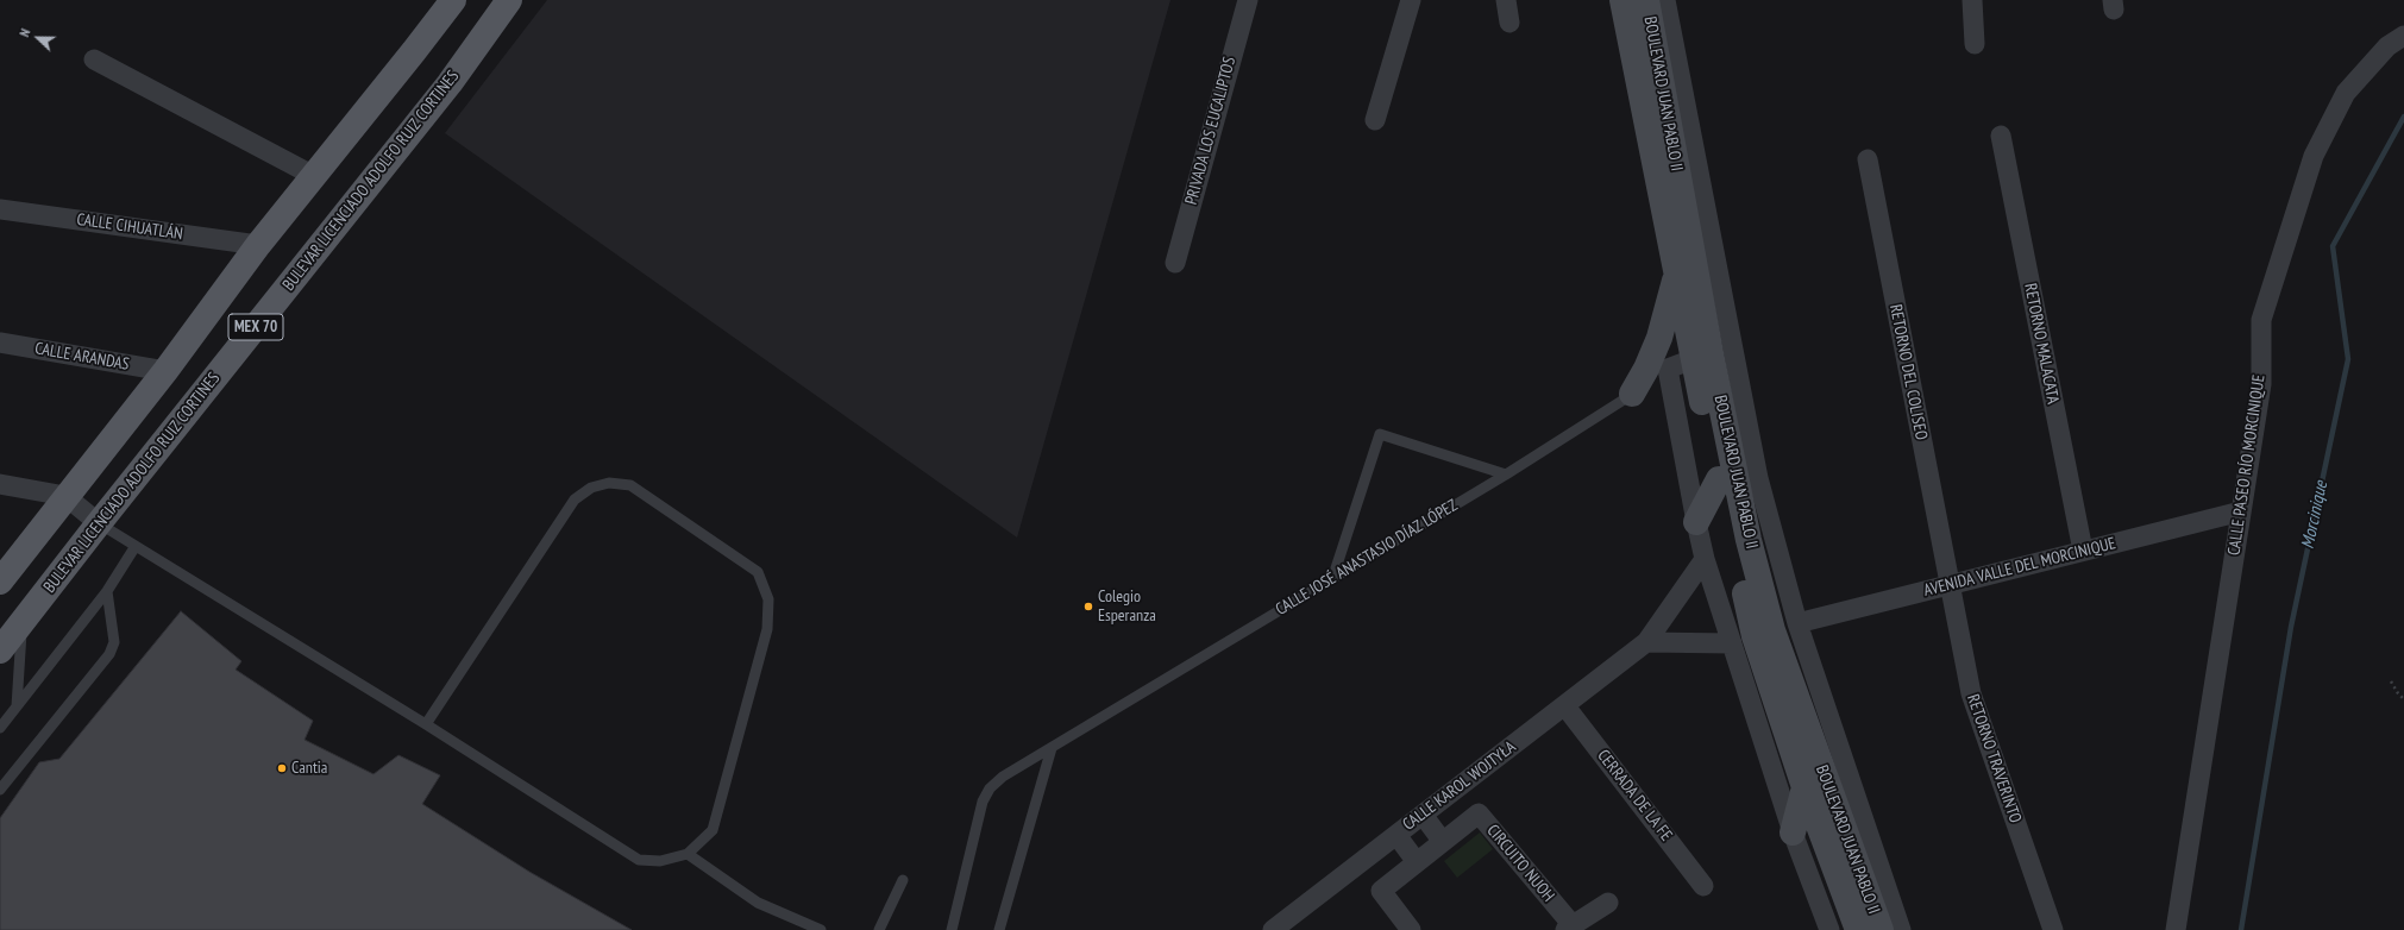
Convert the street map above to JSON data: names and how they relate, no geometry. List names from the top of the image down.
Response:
{
  "streets": {
    "main road": ["BOULEVARD JUAN PABLO II", "BULEVAR LICENCIADO ADOLFO RUIZ CORTINES", "MEX 70"],
    "street": [
      "PRIVADA LOS EUCALIPTOS",
      "CALLE CIHUATLÁN",
      "RETORNO MALACATA",
      "CALLE ARANDAS",
      "RETORNO DEL COLISEO",
      "CALLE PASEO RÍO MORCINIQUE",
      "CALLE JOSÉ ANASTASIO DÍAZ LÓPEZ",
      "AVENIDA VALLE DEL MORCINIQUE",
      "RETORNO TRAVERINTO",
      "CALLE KAROL WOJTYŁA",
      "CERRADA DE LA FE",
      "CIRCUITO NUOH"
    ]
  },
  "crossings": [
    ["BOULEVARD JUAN PABLO II", "CALLE JOSÉ ANASTASIO DÍAZ LÓPEZ"],
    ["BOULEVARD JUAN PABLO II", "AVENIDA VALLE DEL MORCINIQUE"],
    ["CALLE CIHUATLÁN", "MEX 70"],
    ["MEX 70", "CALLE ARANDAS"],
    ["RETORNO MALACATA", "AVENIDA VALLE DEL MORCINIQUE"],
    ["RETORNO DEL COLISEO", "AVENIDA VALLE DEL MORCINIQUE"],
    ["RETORNO DEL COLISEO", "RETORNO TRAVERINTO"],
    ["CALLE PASEO RÍO MORCINIQUE", "AVENIDA VALLE DEL MORCINIQUE"],
    ["AVENIDA VALLE DEL MORCINIQUE", "RETORNO TRAVERINTO"],
    ["CALLE KAROL WOJTYŁA", "CERRADA DE LA FE"]
  ],
  "water": ["Morcinique"],
  "places": ["Colegio Esperanza", "Cantia"],
  "north": "left"
}
